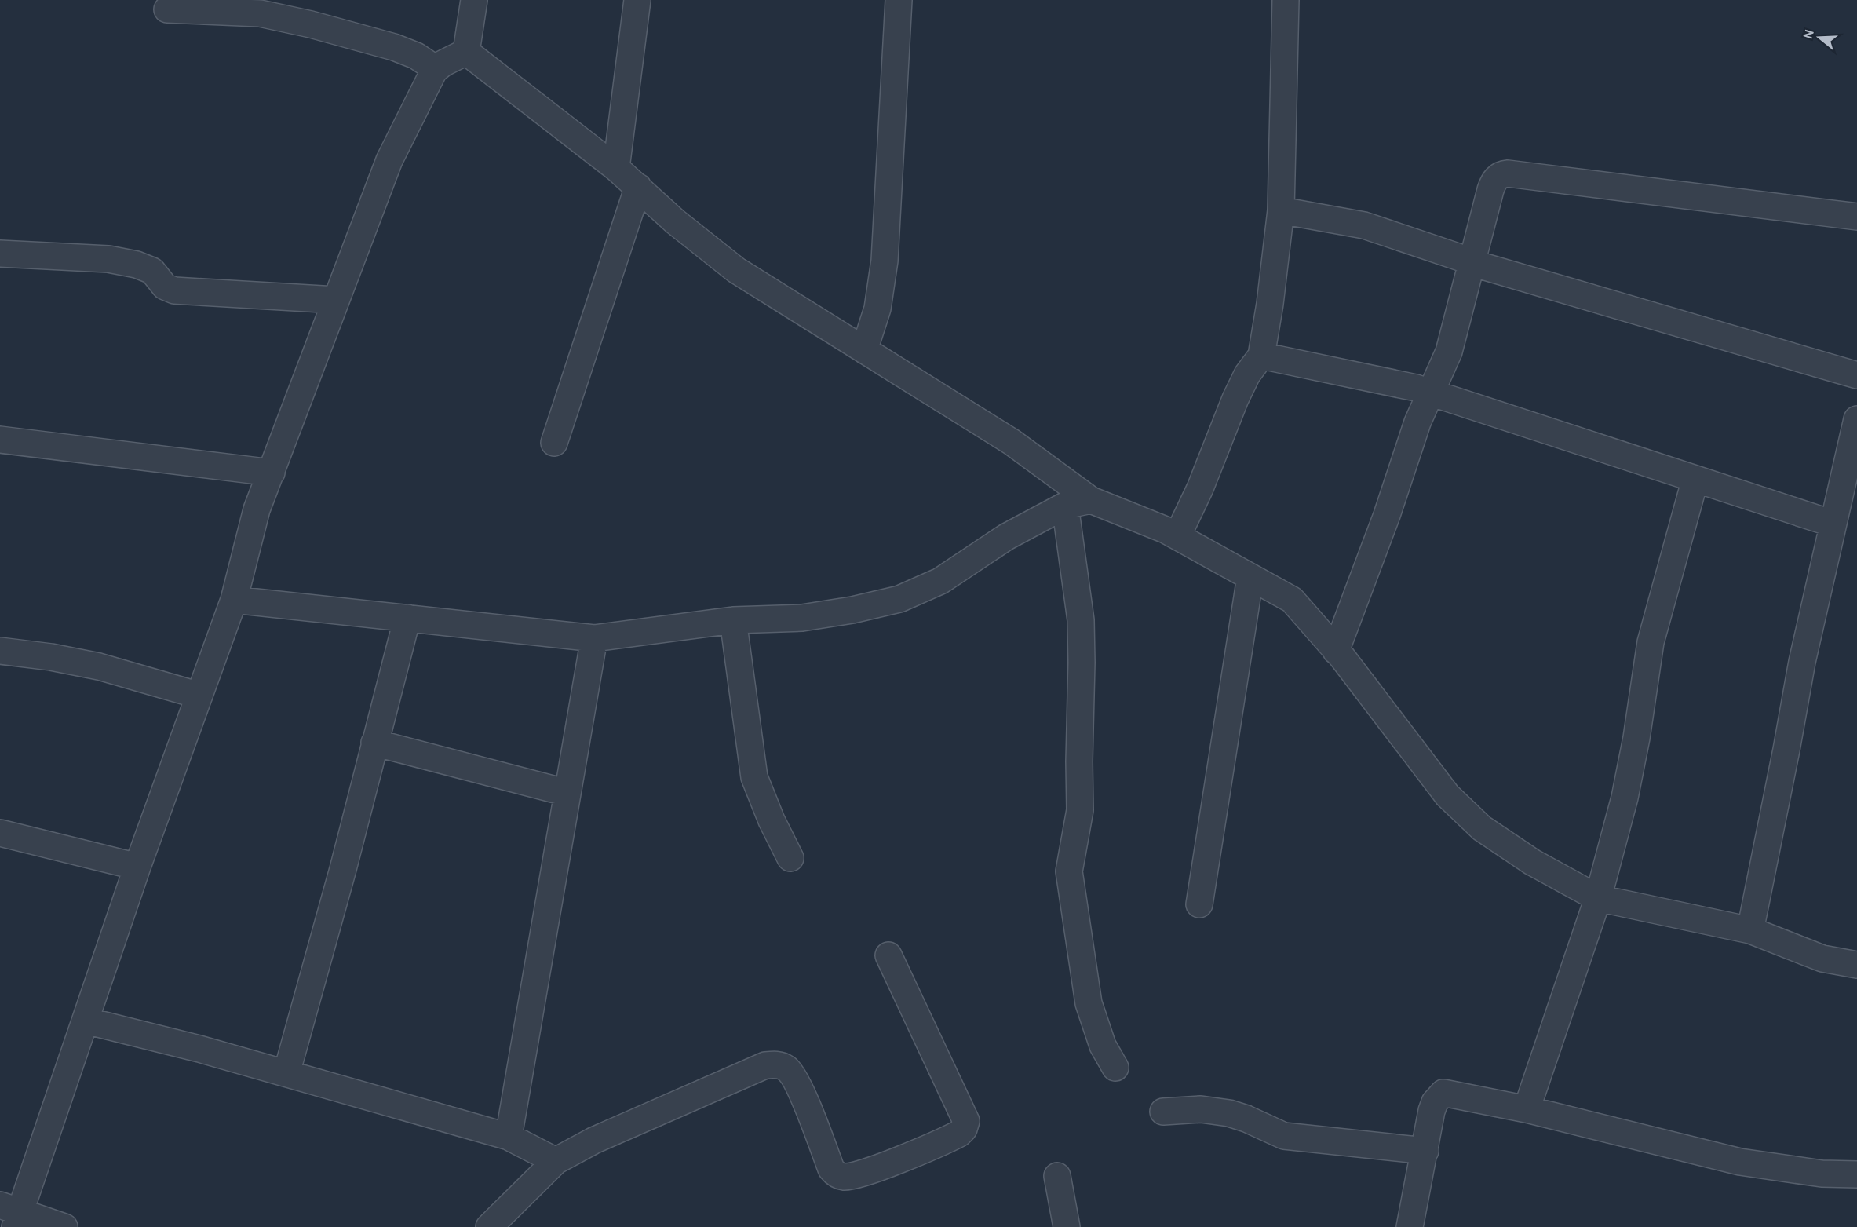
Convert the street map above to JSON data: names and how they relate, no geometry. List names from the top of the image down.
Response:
{
  "north": "left"
}
